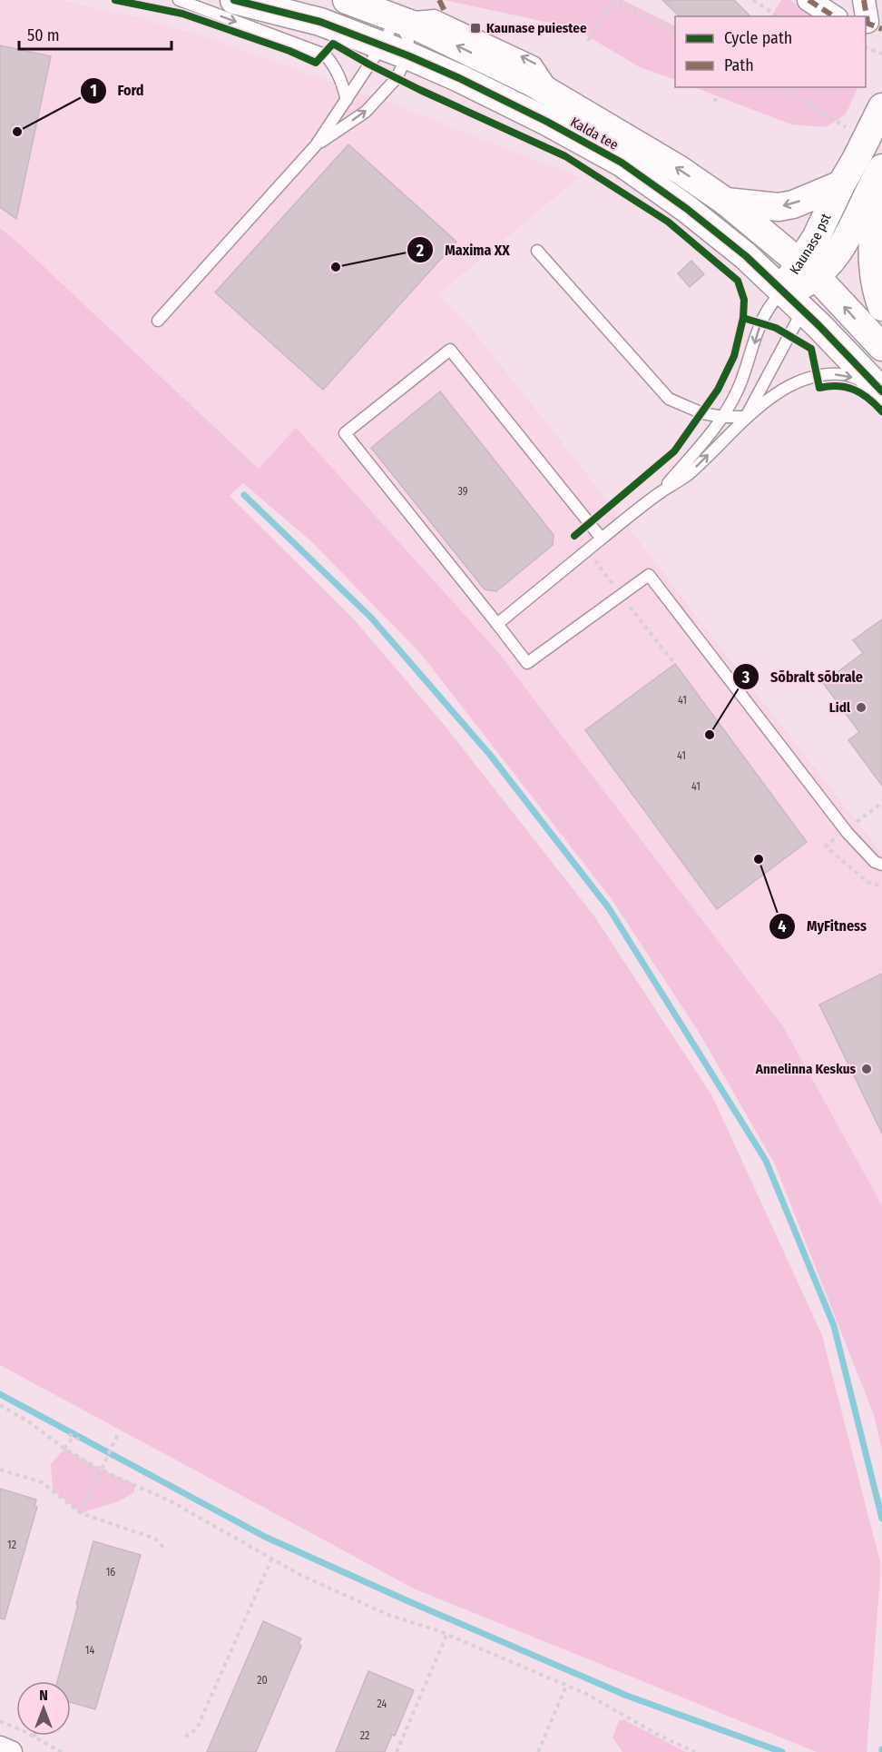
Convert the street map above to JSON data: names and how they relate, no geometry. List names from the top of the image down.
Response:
{
  "streets": {
    "street": ["Kalda tee", "Kaunase pst"]
  },
  "crossings": [
    ["Kalda tee", "Kaunase pst"]
  ],
  "places": {
    "transit": ["Kaunase puiestee"],
    "other": [
      "Ford",
      "Maxima XX",
      "Lidl",
      "Sõbralt sõbrale",
      "MyFitness",
      "Annelinna Keskus"
    ]
  },
  "house_numbers": [
    "39",
    "41",
    "41",
    "41",
    "12",
    "16",
    "14",
    "20",
    "24",
    "22"
  ],
  "legend": ["Cycle path", "Path"],
  "scale_bar": "50 m",
  "north": "top"
}
